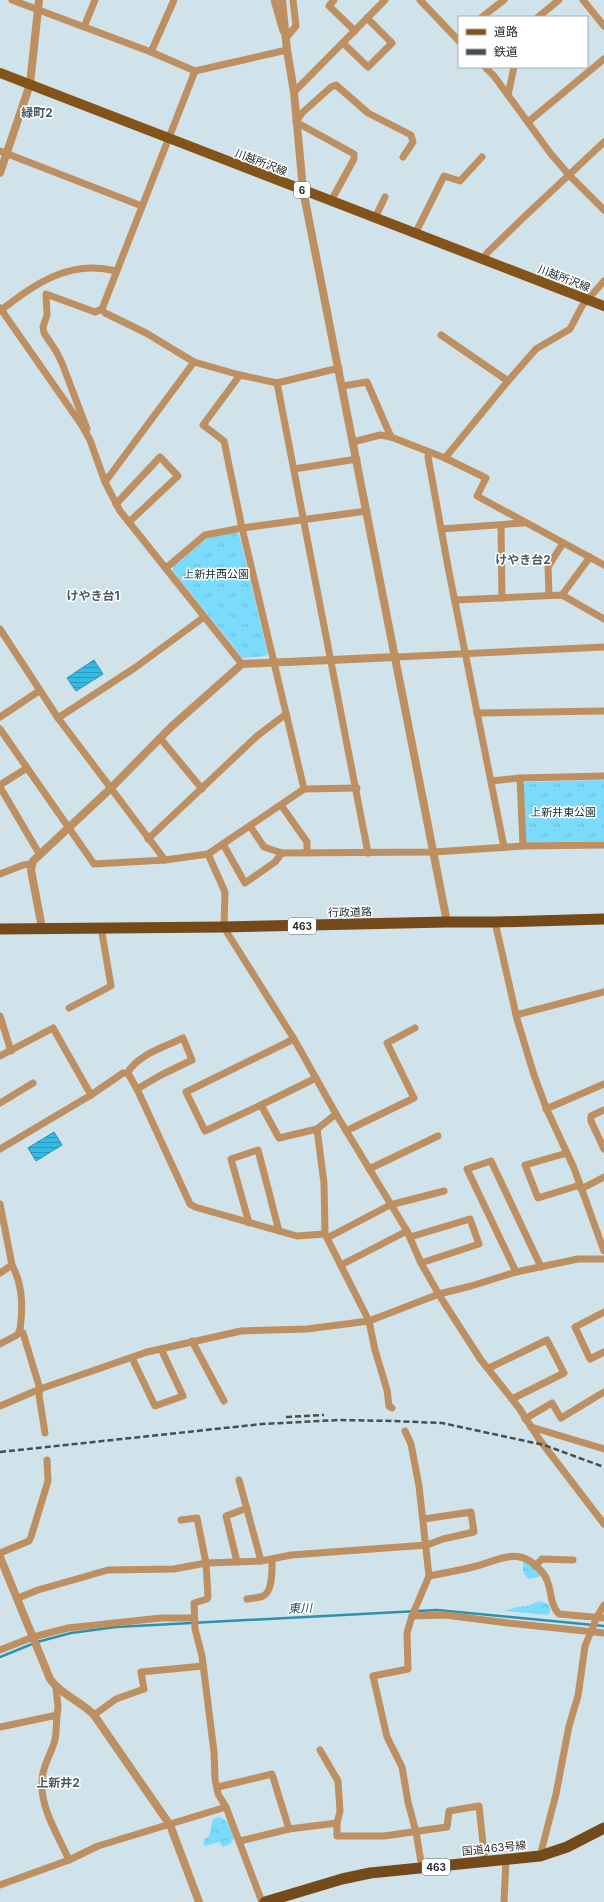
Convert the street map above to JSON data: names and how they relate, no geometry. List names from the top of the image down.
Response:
{
  "streets": {
    "highway": ["行政道路", "463", "国道463号線"],
    "main road": ["川越所沢線", "6"]
  },
  "districts": [
    "緑町2",
    "けやき台2",
    "けやき台1",
    "上新井2"
  ],
  "water": ["東川"],
  "parks": ["上新井西公園", "上新井東公園"],
  "legend": ["道路", "鉄道"]
}
